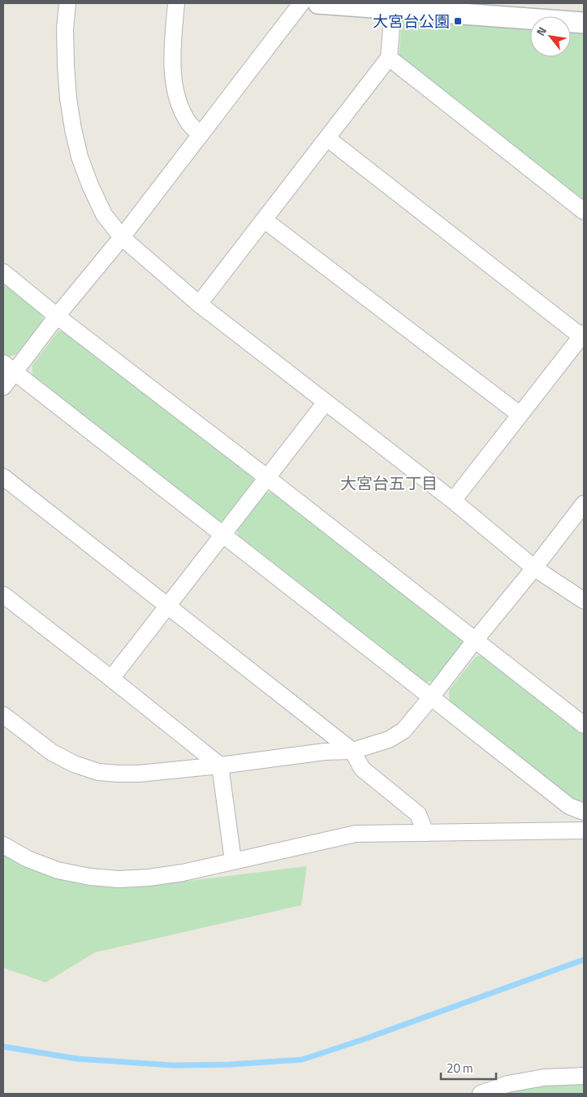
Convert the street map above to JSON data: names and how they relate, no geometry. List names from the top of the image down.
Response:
{
  "districts": ["大宮台五丁目"],
  "places": {
    "transit": ["大宮台公園"]
  },
  "scale_bar": "20 m",
  "north": "top left"
}
